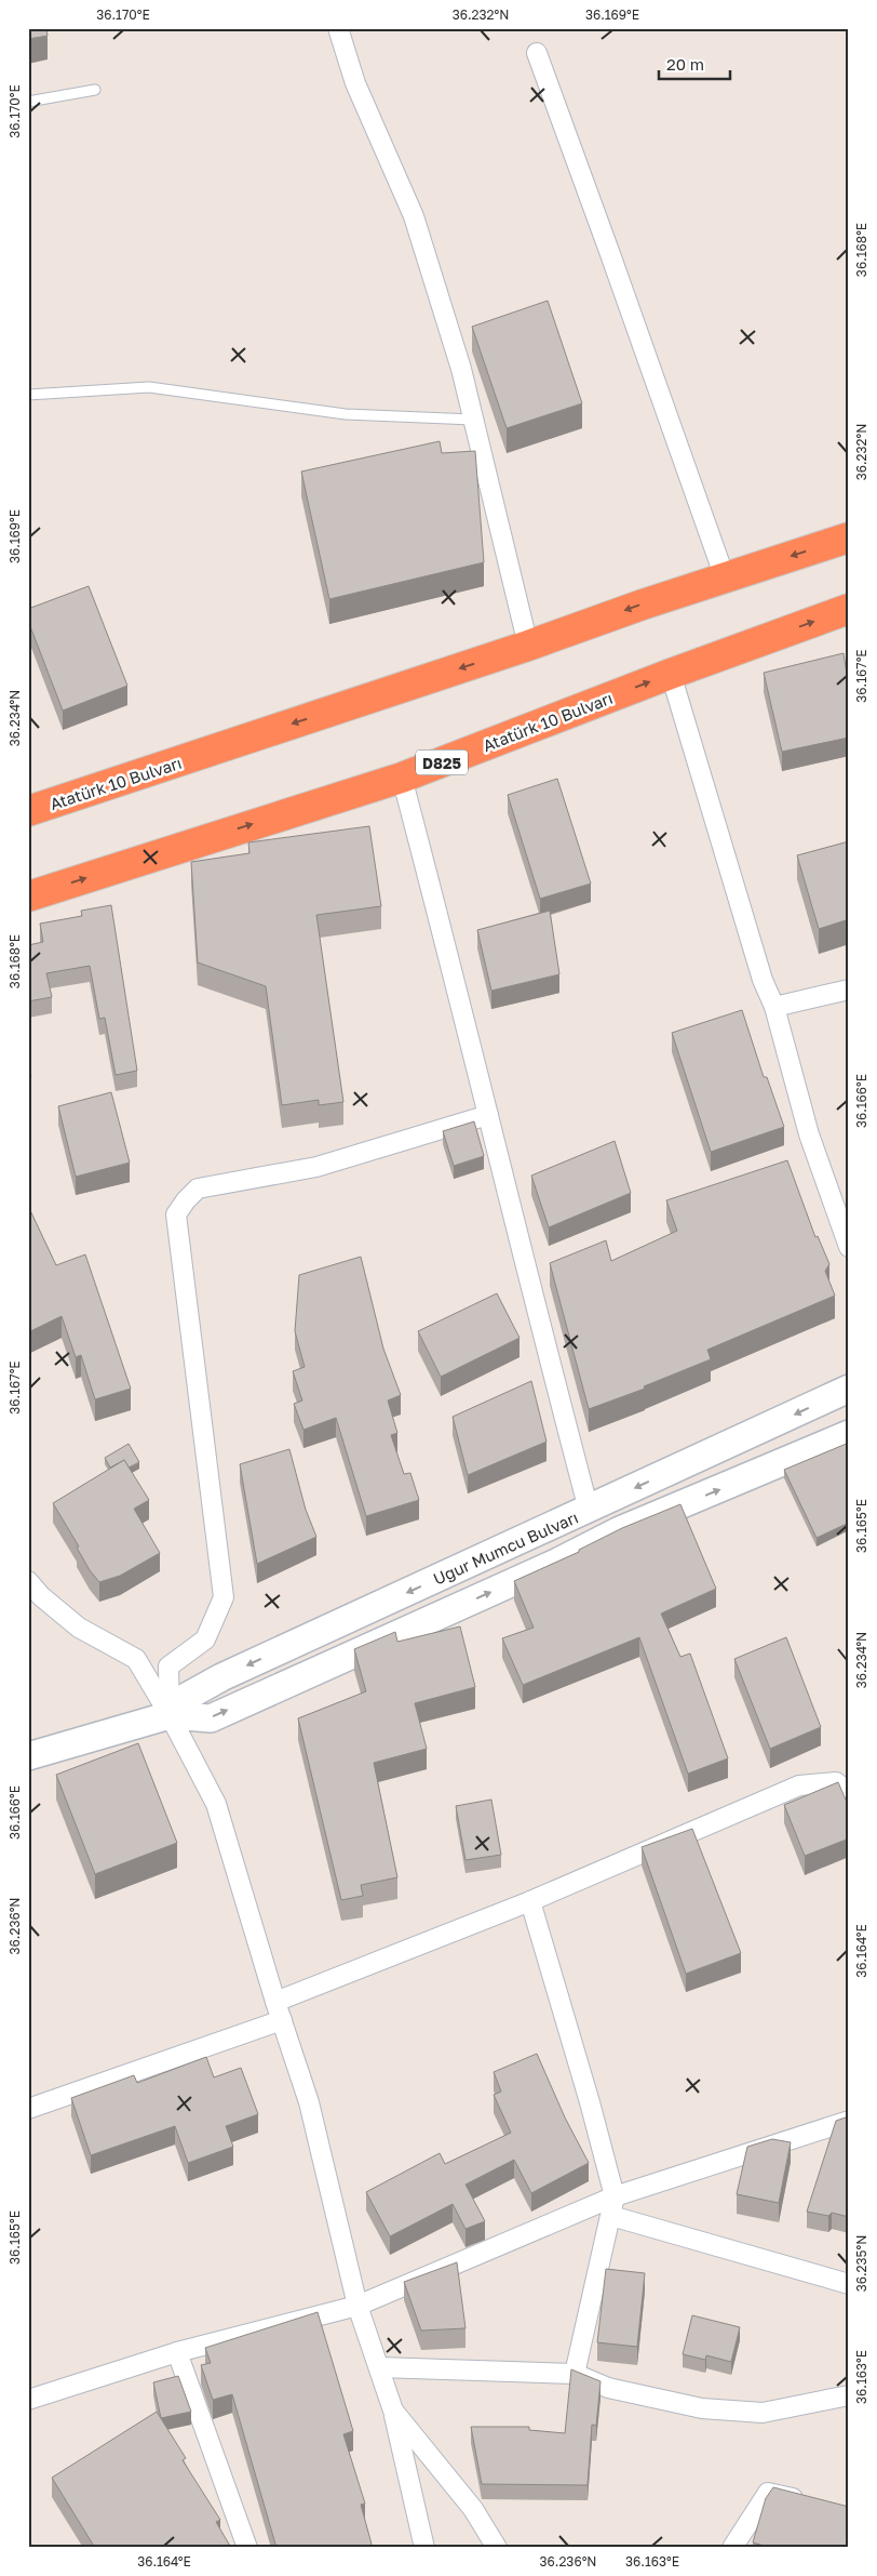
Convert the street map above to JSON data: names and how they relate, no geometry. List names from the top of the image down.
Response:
{
  "streets": {
    "highway": ["Atatürk 10 Bulvarı", "D825"],
    "street": ["Uğur Mumcu Bulvarı"]
  },
  "scale_bar": "20 m",
  "coordinates": [
    "36.170°E",
    "36.232°N",
    "36.169°E",
    "36.168°E",
    "36.167°E",
    "36.234°N",
    "36.166°E",
    "36.165°E",
    "36.236°N",
    "36.164°E",
    "36.235°N",
    "36.163°E"
  ]
}
